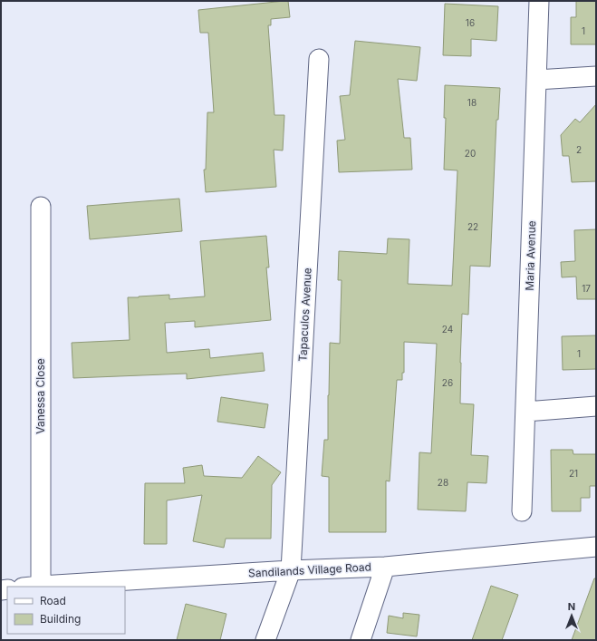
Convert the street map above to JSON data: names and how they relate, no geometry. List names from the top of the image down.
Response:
{
  "streets": {
    "street": [
      "Maria Avenue",
      "Tapaculos Avenue",
      "Vanessa Close",
      "Sandilands Village Road"
    ]
  },
  "crossings": [
    ["Tapaculos Avenue", "Sandilands Village Road"],
    ["Vanessa Close", "Sandilands Village Road"]
  ],
  "house_numbers": [
    "16",
    "1",
    "18",
    "2",
    "20",
    "22",
    "17",
    "24",
    "1",
    "26",
    "21",
    "28"
  ],
  "legend": ["Road", "Building"],
  "north": "top"
}
